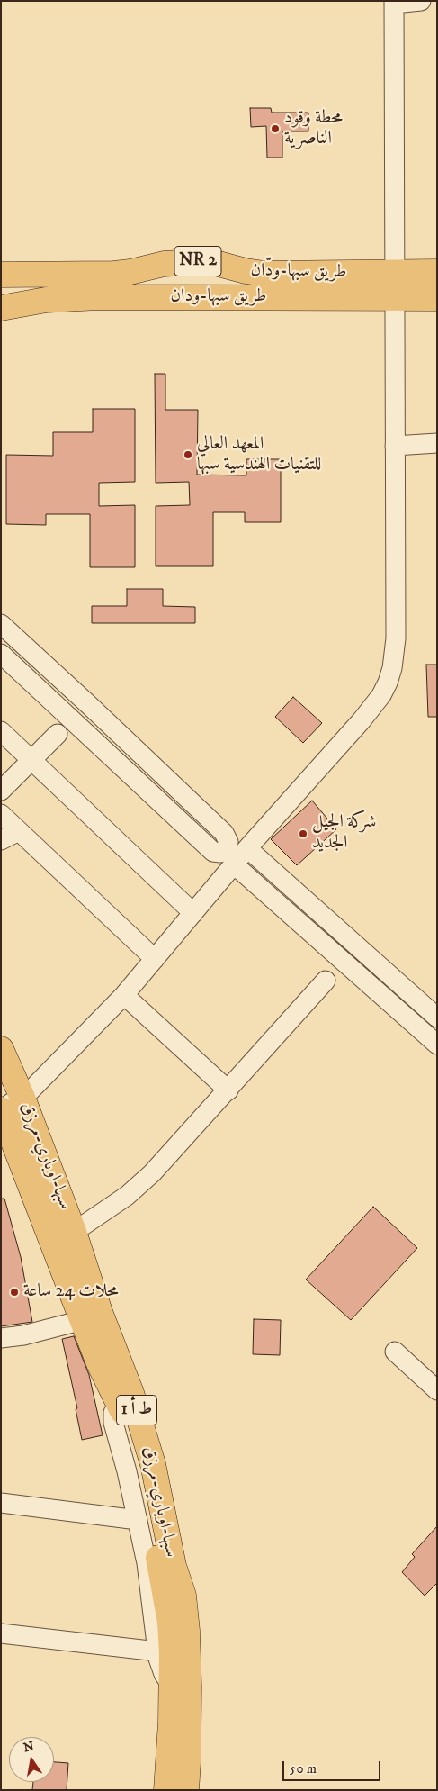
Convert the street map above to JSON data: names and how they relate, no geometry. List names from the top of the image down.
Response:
{
  "streets": {
    "highway": [
      "NR 2",
      "طريق سبها-ودّان",
      "طريق سبها-ودان",
      "سبها-اوباري-مرزق",
      "ط أ 1"
    ]
  },
  "places": [
    "محطة وقود الناصرية",
    "المعهد العالي للتقنيات الهندسية سبها",
    "شركة الجيل الجديد",
    "محلات 24 ساعة"
  ],
  "scale_bar": "50 m",
  "north": "top"
}
